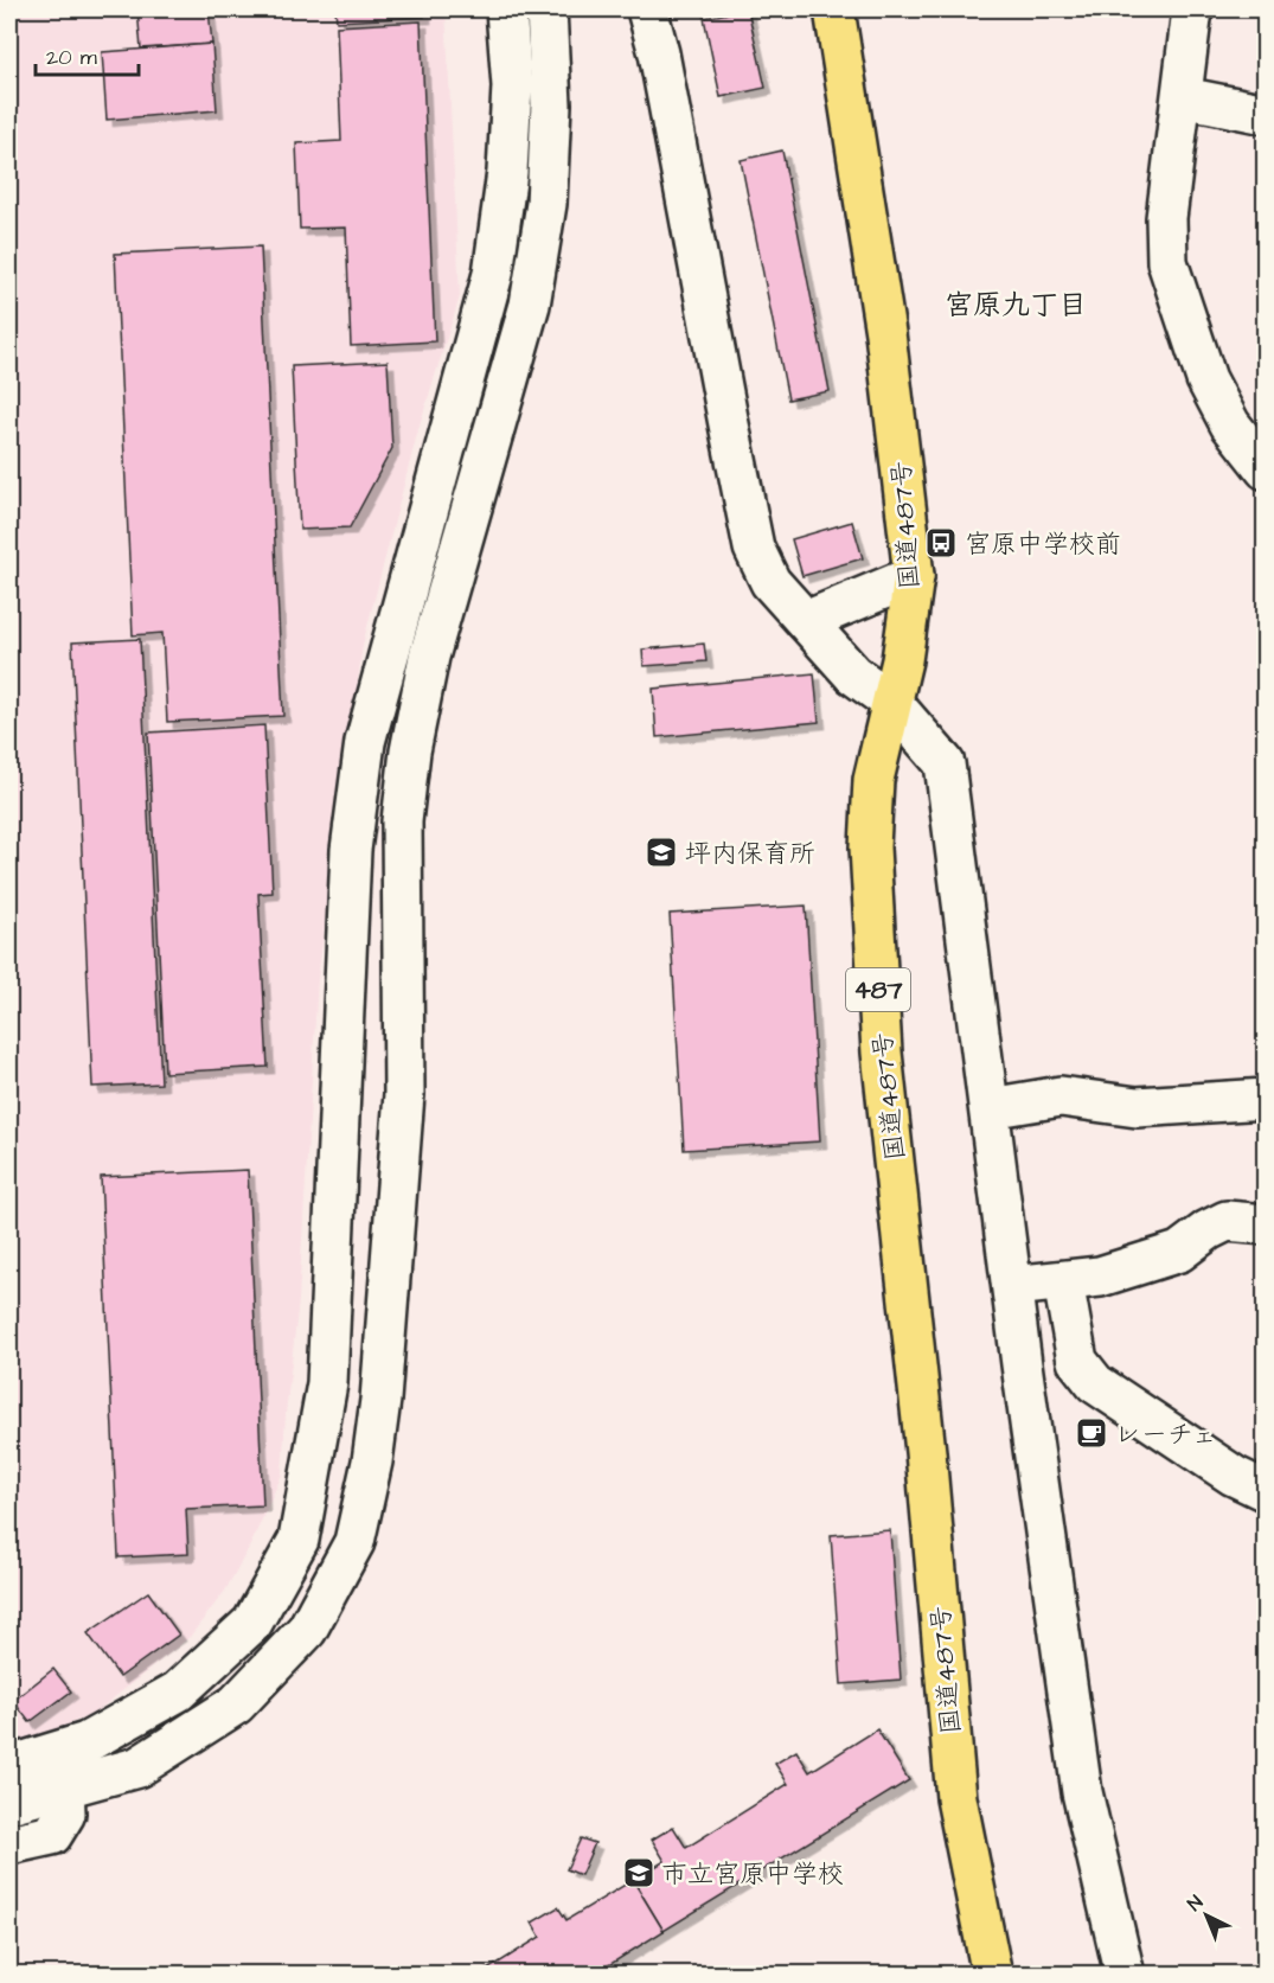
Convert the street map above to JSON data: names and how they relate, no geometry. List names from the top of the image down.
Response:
{
  "streets": {
    "highway": ["国道487号", "487"]
  },
  "districts": ["宮原九丁目"],
  "places": {
    "bus stop": ["宮原中学校前"],
    "school or university": ["坪内保育所", "市立宮原中学校"],
    "cafe": ["レーチェ"]
  },
  "scale_bar": "20 m",
  "north": "top left"
}
